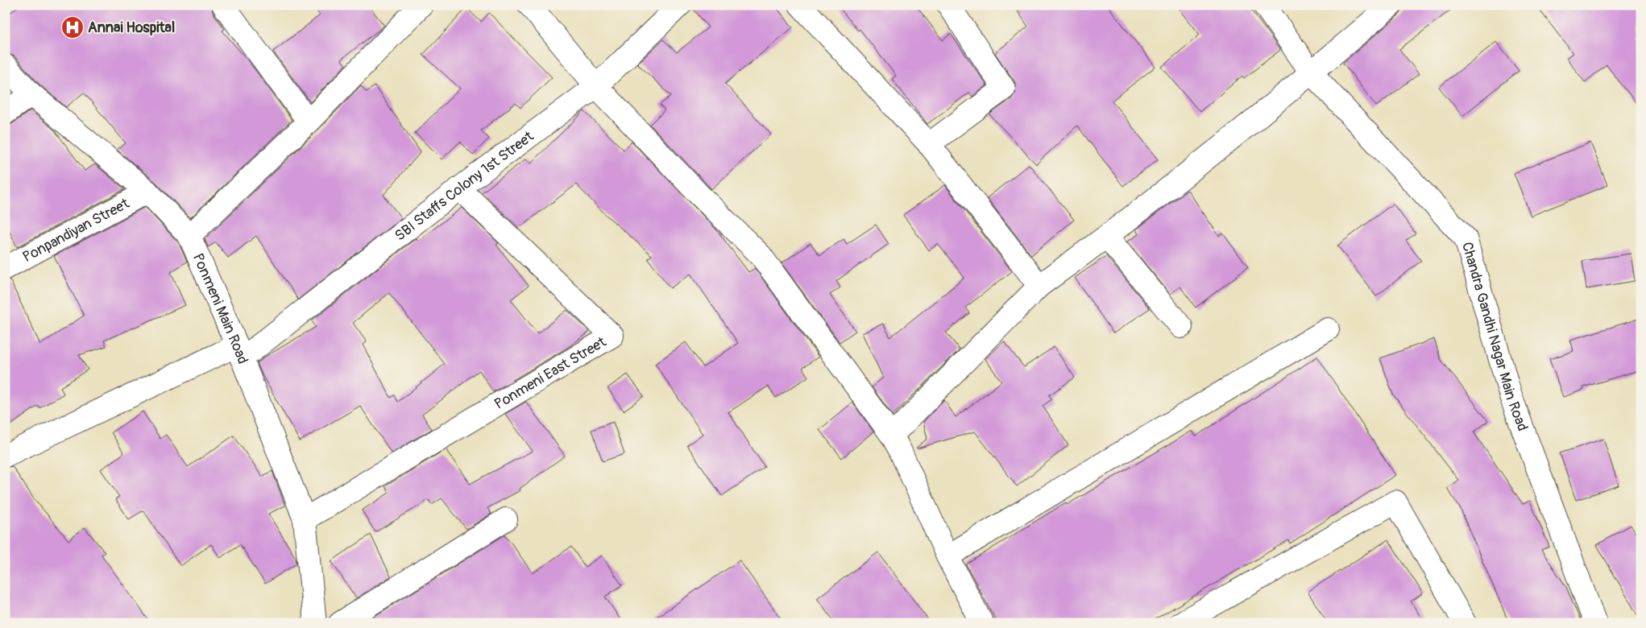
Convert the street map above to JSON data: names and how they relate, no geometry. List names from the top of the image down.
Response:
{
  "streets": {
    "street": [
      "SBI Staffs Colony 1st Street",
      "Ponpandiyan Street",
      "Ponmeni Main Road",
      "Chandra Gandhi Nagar Main Road",
      "Ponmeni East Street"
    ]
  },
  "crossings": [
    ["SBI Staffs Colony 1st Street", "Ponmeni Main Road"],
    ["SBI Staffs Colony 1st Street", "Ponmeni East Street"],
    ["Ponpandiyan Street", "Ponmeni Main Road"],
    ["Ponmeni Main Road", "Ponmeni East Street"]
  ],
  "places": {
    "hospital": ["Annai Hospital"]
  }
}
